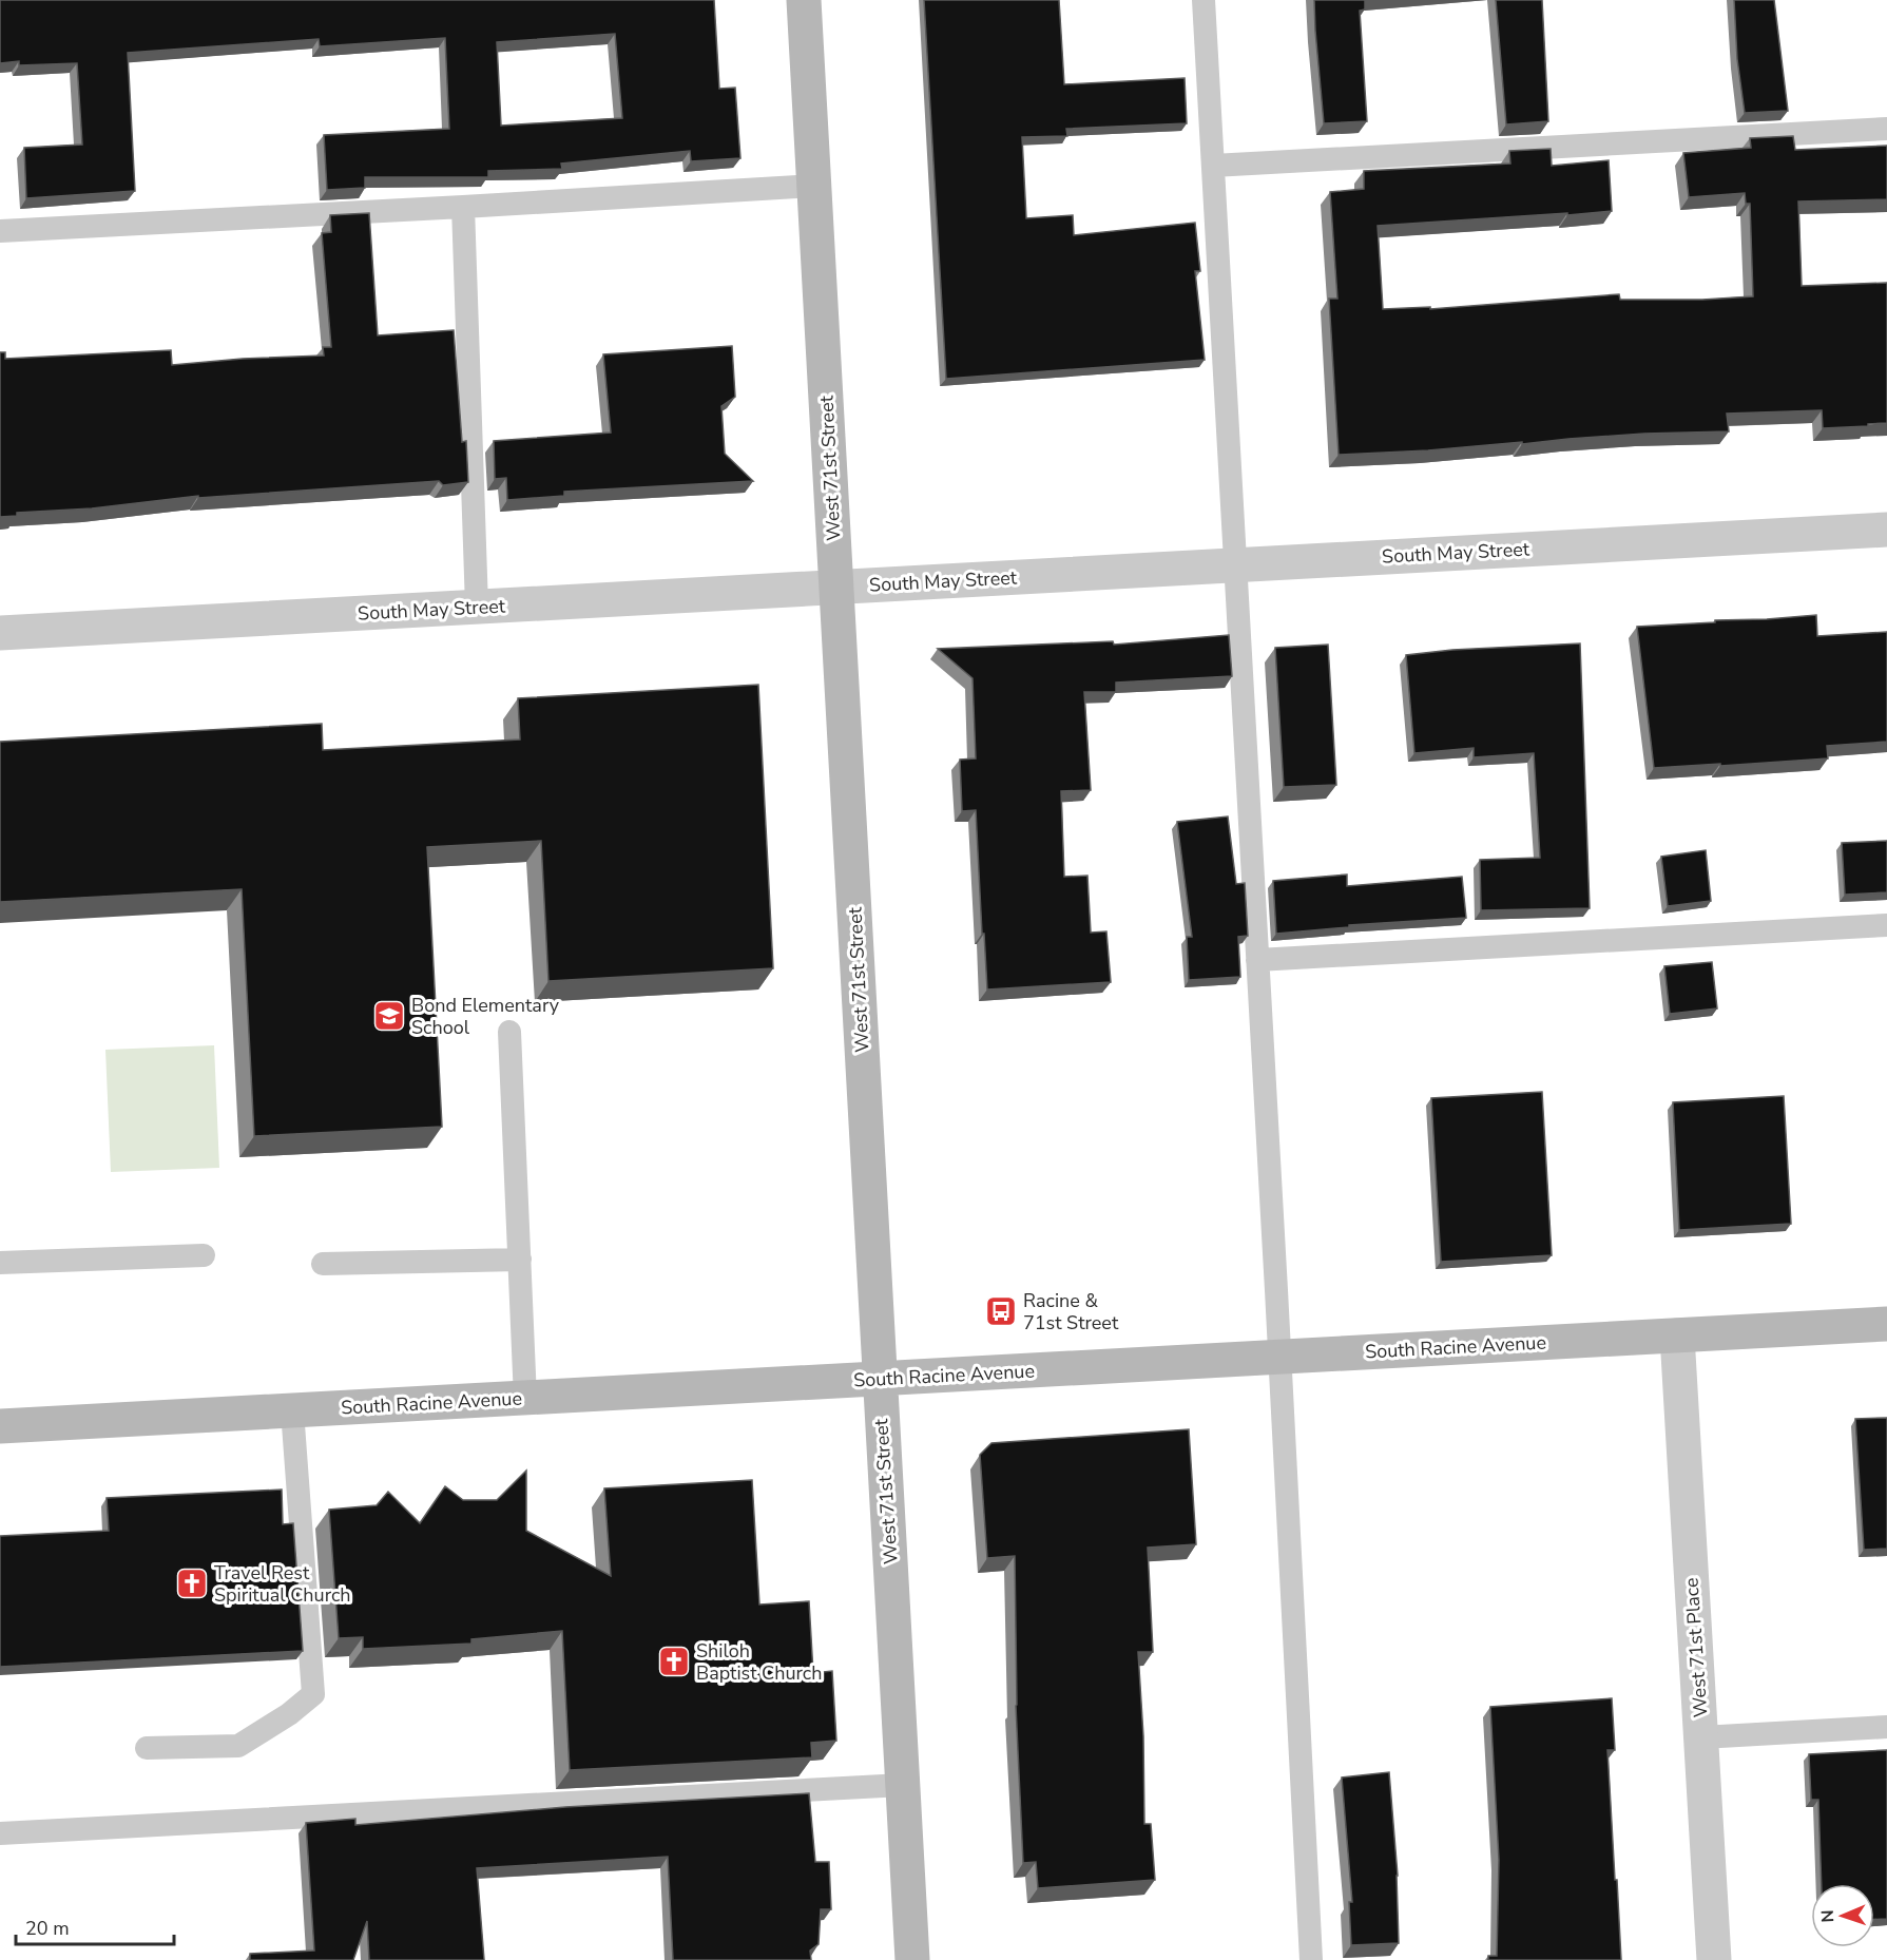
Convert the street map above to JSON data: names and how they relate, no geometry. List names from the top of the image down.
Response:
{
  "streets": {
    "main road": ["West 71st Street", "South Racine Avenue"],
    "street": ["South May Street", "West 71st Place"]
  },
  "crossings": [
    ["West 71st Street", "South May Street"],
    ["West 71st Street", "South Racine Avenue"],
    ["South Racine Avenue", "West 71st Place"]
  ],
  "places": {
    "school or university": ["Bond Elementary School"],
    "bus stop": ["Racine & 71st Street"],
    "church": ["Travel Rest Spiritual Church", "Shiloh Baptist Church"]
  },
  "scale_bar": "20 m",
  "north": "left"
}
